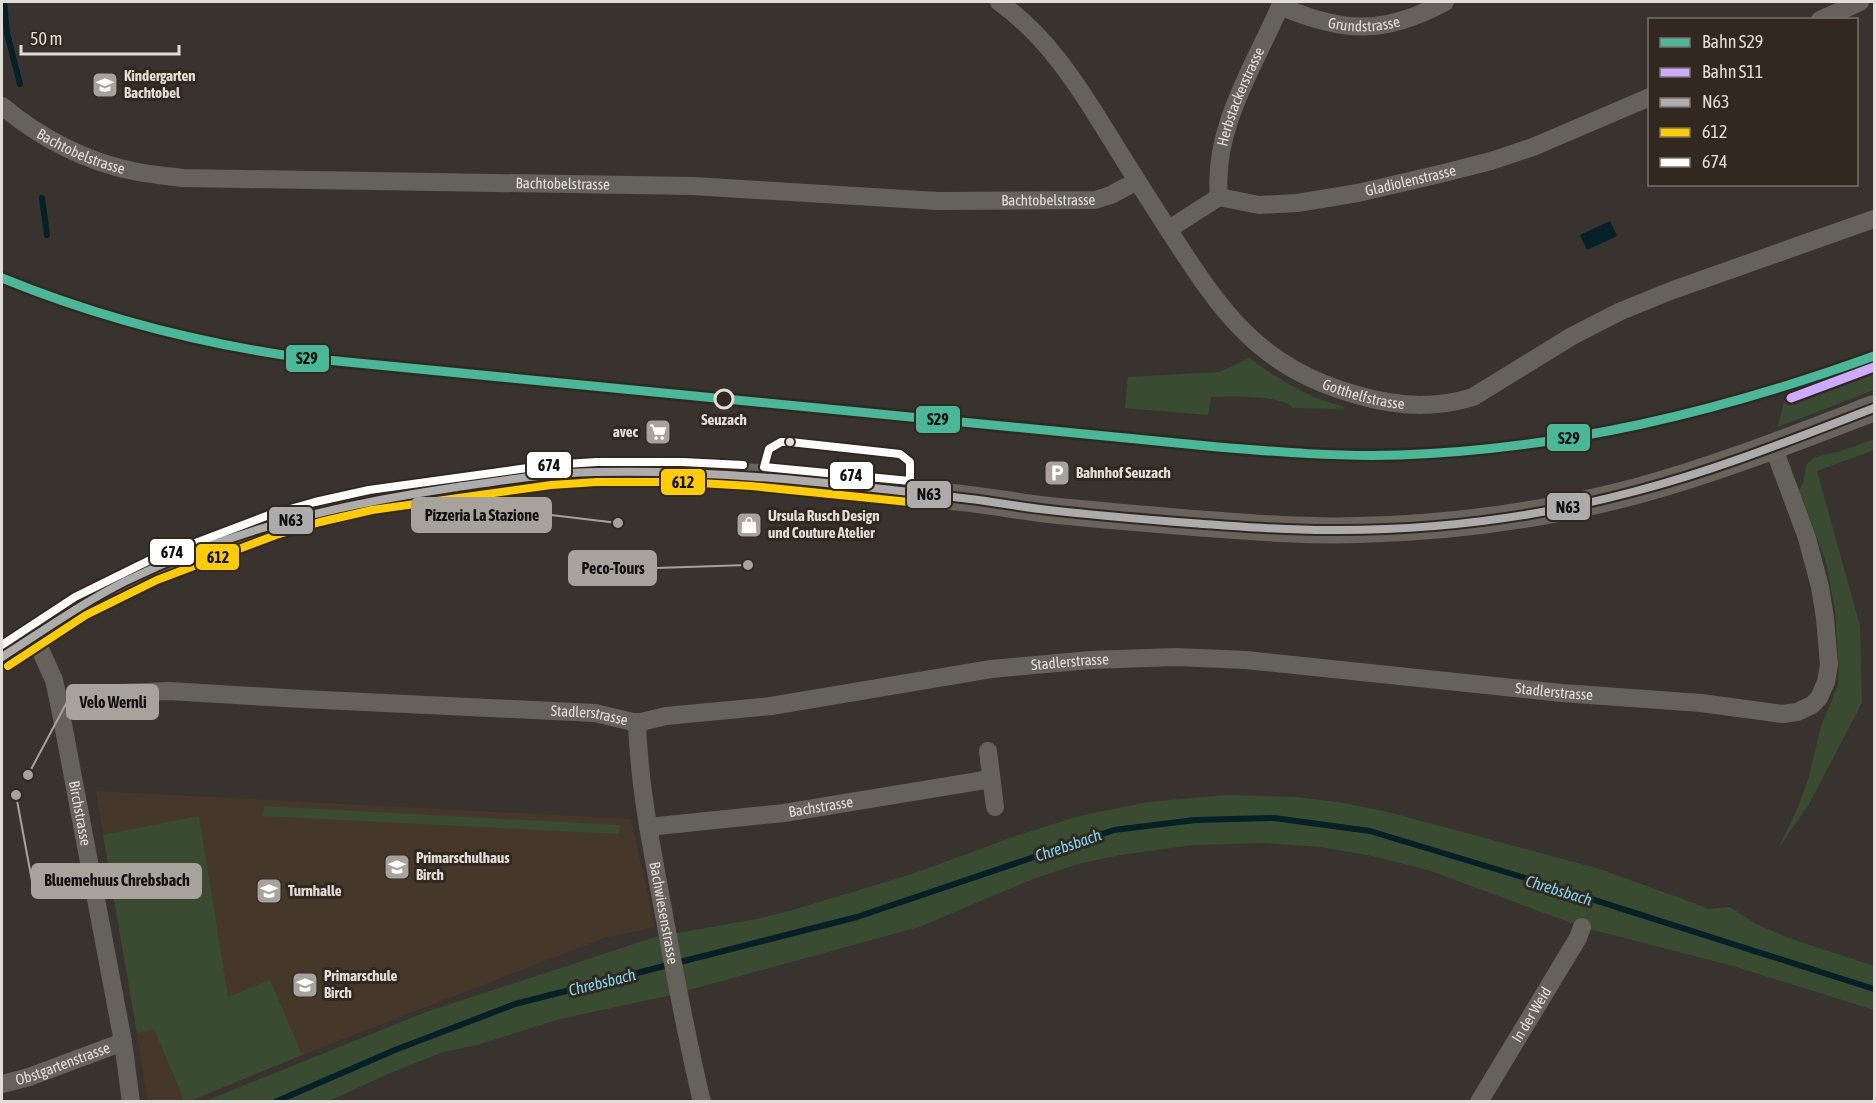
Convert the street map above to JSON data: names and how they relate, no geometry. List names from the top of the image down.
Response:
{
  "streets": {
    "street": [
      "Grundstrasse",
      "Herbstackerstrasse",
      "Bachtobelstrasse",
      "Gladiolenstrasse",
      "Gotthelfstrasse",
      "Stadlerstrasse",
      "Bachstrasse",
      "Birchstrasse",
      "Bachwiesenstrasse",
      "In der Weid",
      "Obstgartenstrasse"
    ]
  },
  "crossings": [
    ["Grundstrasse", "Herbstackerstrasse"],
    ["Herbstackerstrasse", "Gladiolenstrasse"],
    ["Bachtobelstrasse", "Gotthelfstrasse"],
    ["Stadlerstrasse", "Birchstrasse"],
    ["Stadlerstrasse", "Bachwiesenstrasse"],
    ["Bachstrasse", "Bachwiesenstrasse"],
    ["Birchstrasse", "Obstgartenstrasse"]
  ],
  "water": ["Chrebsbach"],
  "places": {
    "school or university": [
      "Kindergarten Bachtobel",
      "Primarschulhaus Birch",
      "Turnhalle",
      "Primarschule Birch"
    ],
    "other": [
      "Seuzach",
      "Pizzeria La Stazione",
      "Peco-Tours",
      "Velo Wernli",
      "Bluemehuus Chrebsbach"
    ],
    "supermarket": ["avec"],
    "parking": ["Bahnhof Seuzach"],
    "shop": ["Ursula Rusch Design und Couture Atelier"]
  },
  "lines": [
    "rail line S29",
    "rail line S11",
    "transit line N63",
    "transit line 674",
    "transit line 612"
  ],
  "legend": [
    "Bahn S29",
    "Bahn S11",
    "N63",
    "612",
    "674"
  ],
  "scale_bar": "50 m"
}
